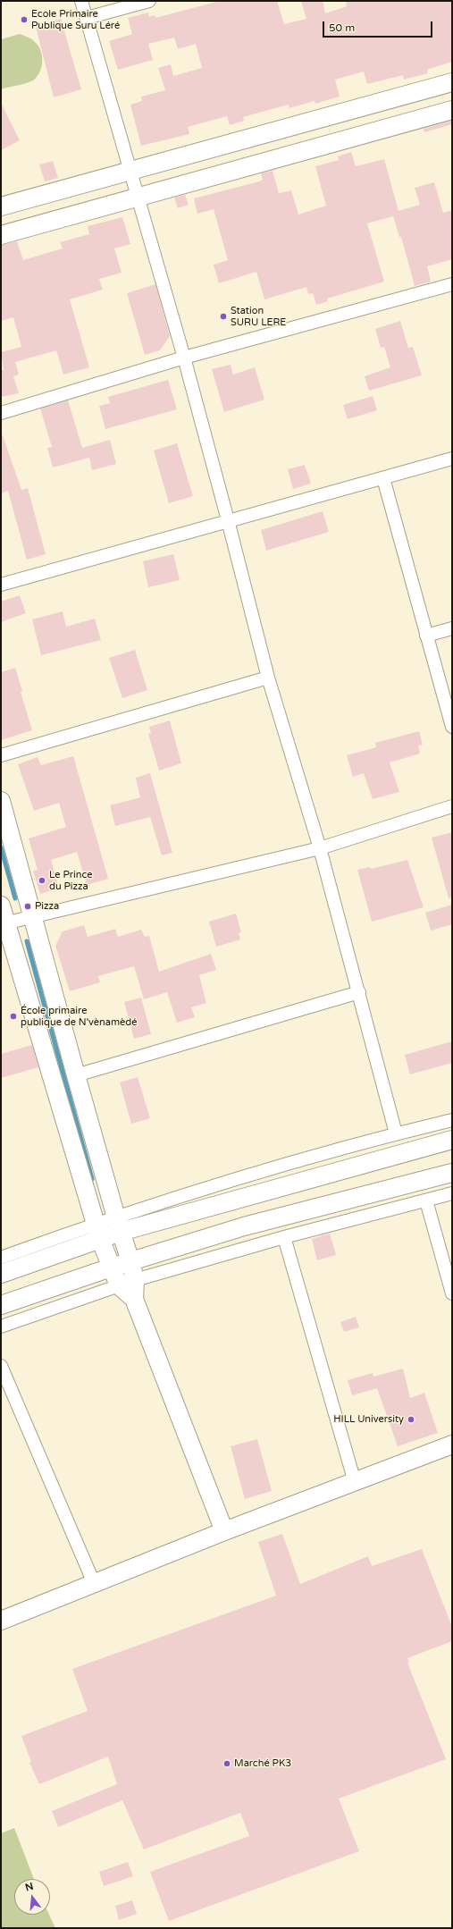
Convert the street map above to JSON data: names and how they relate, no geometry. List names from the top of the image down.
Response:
{
  "places": [
    "Ecole Primaire Publique Suru Léré",
    "Station SURU LERE",
    "Le Prince du Pizza",
    "Pizza",
    "École primaire publique de N'vènamèdé",
    "HILL University",
    "Marché PK3"
  ],
  "scale_bar": "50 m",
  "north": "top"
}
